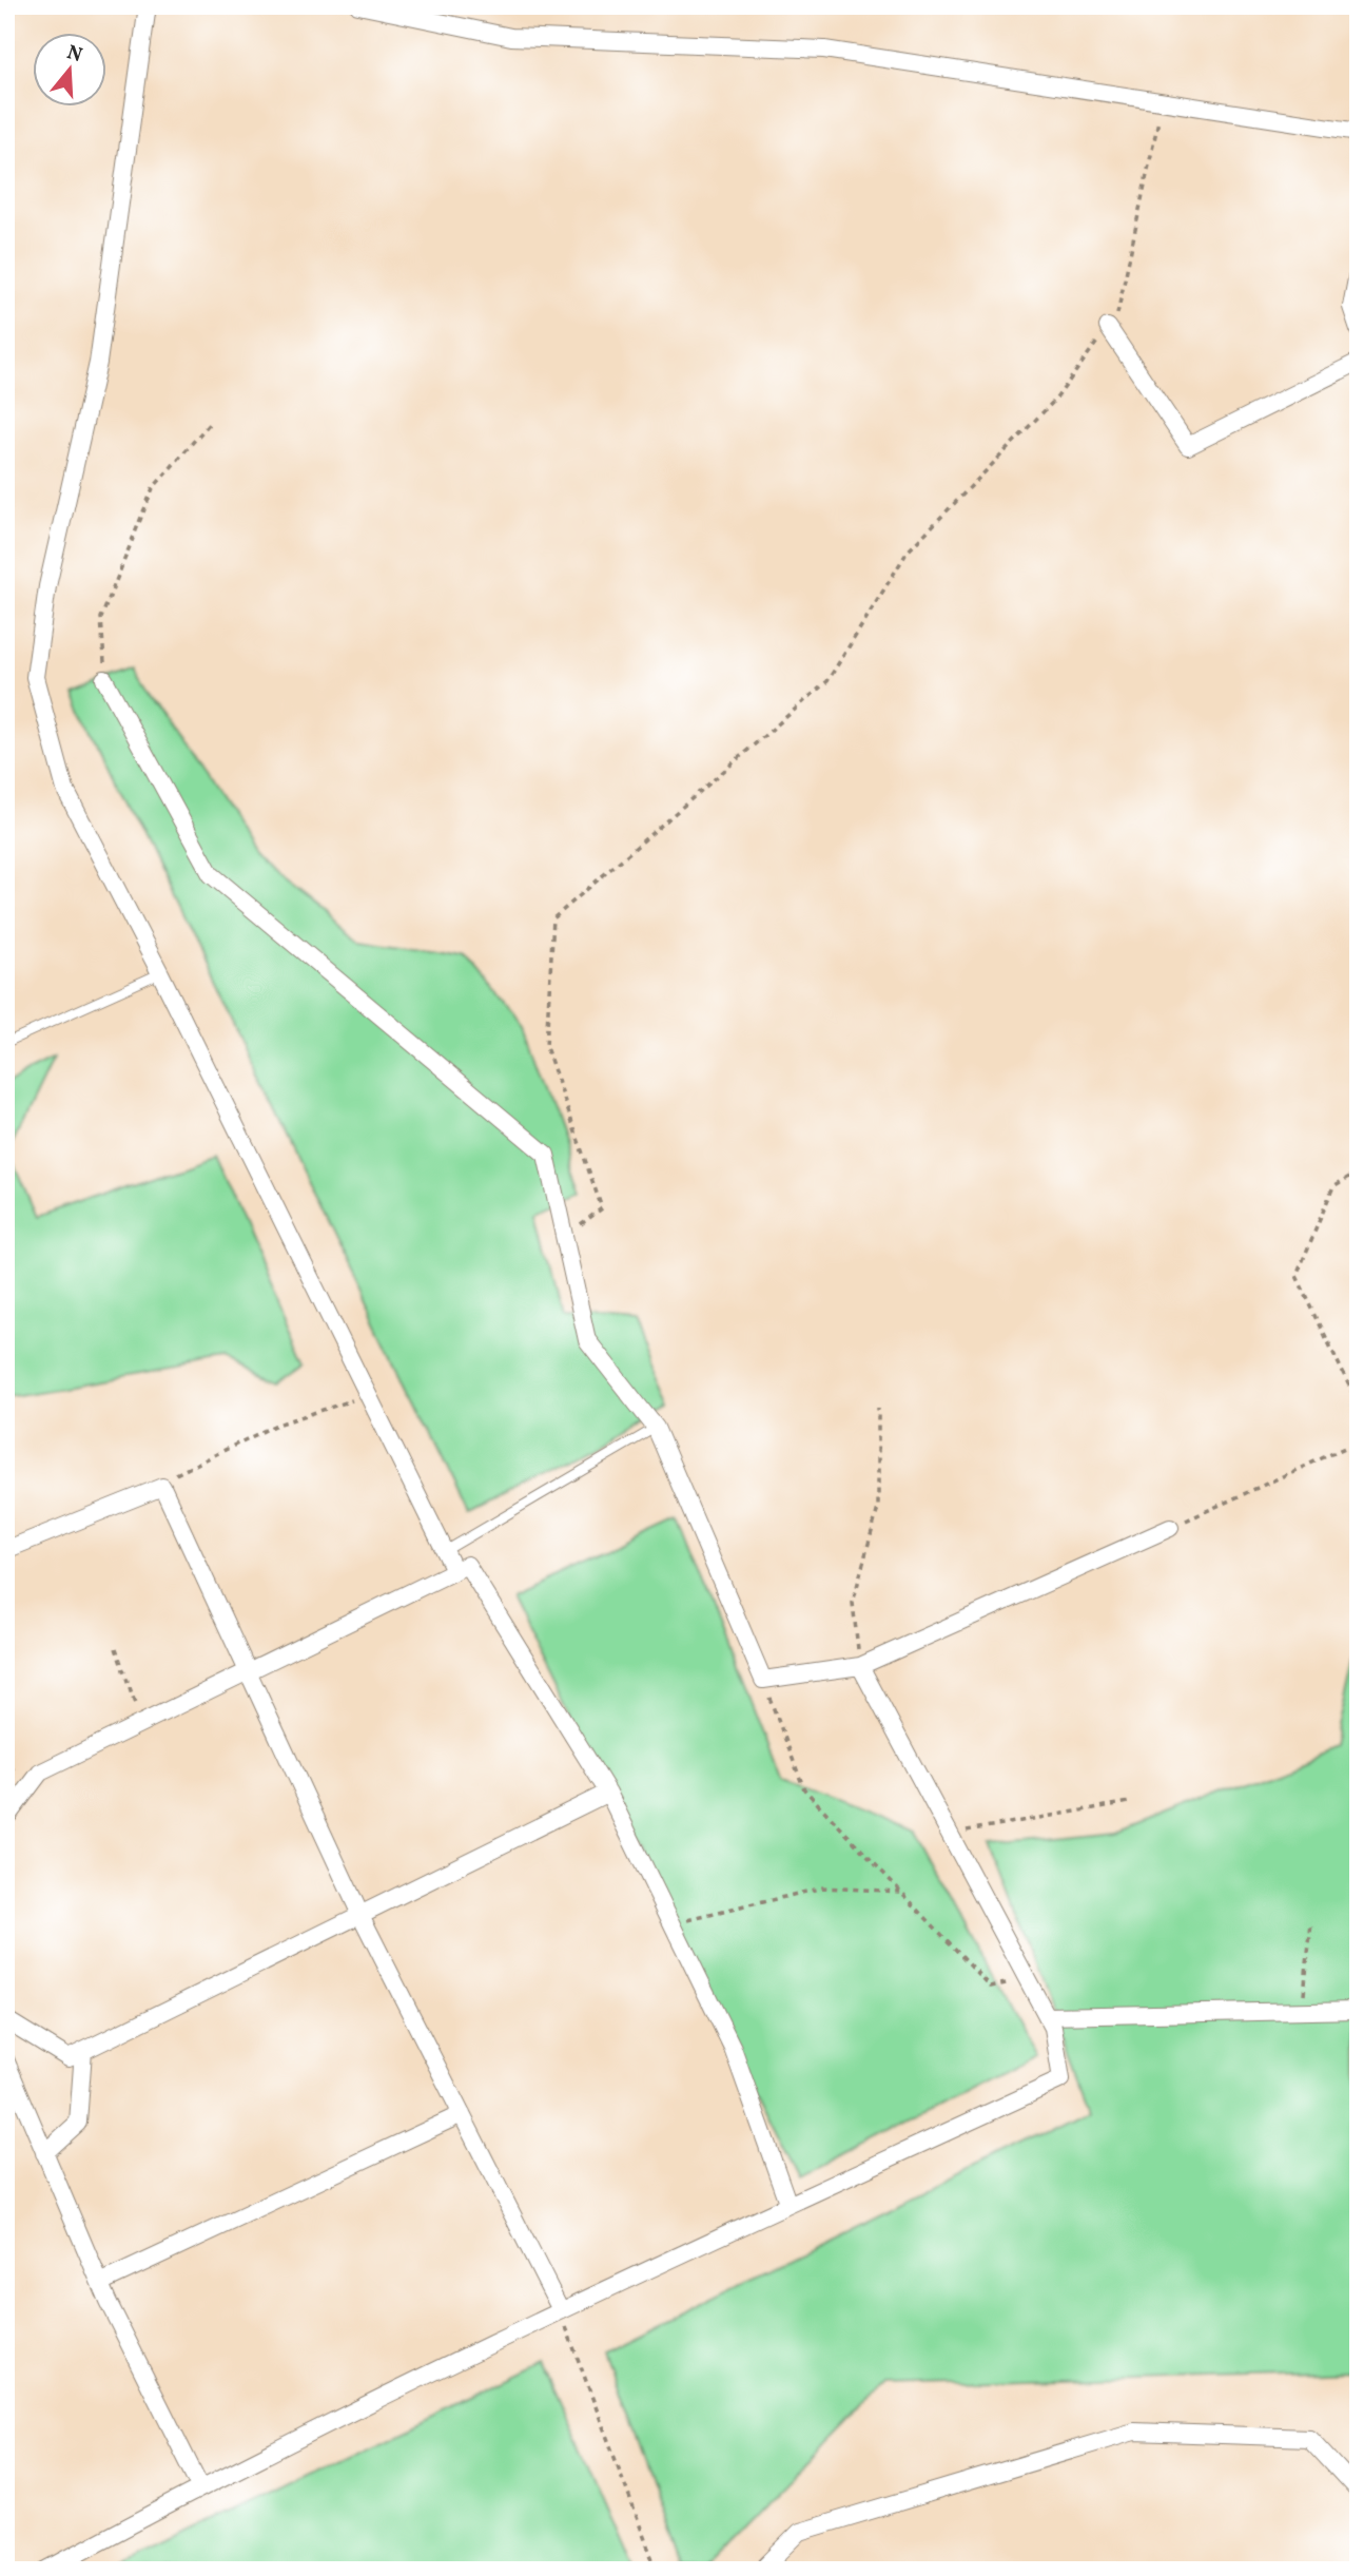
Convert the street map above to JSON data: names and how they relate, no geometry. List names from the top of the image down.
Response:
{
  "north": "top"
}
